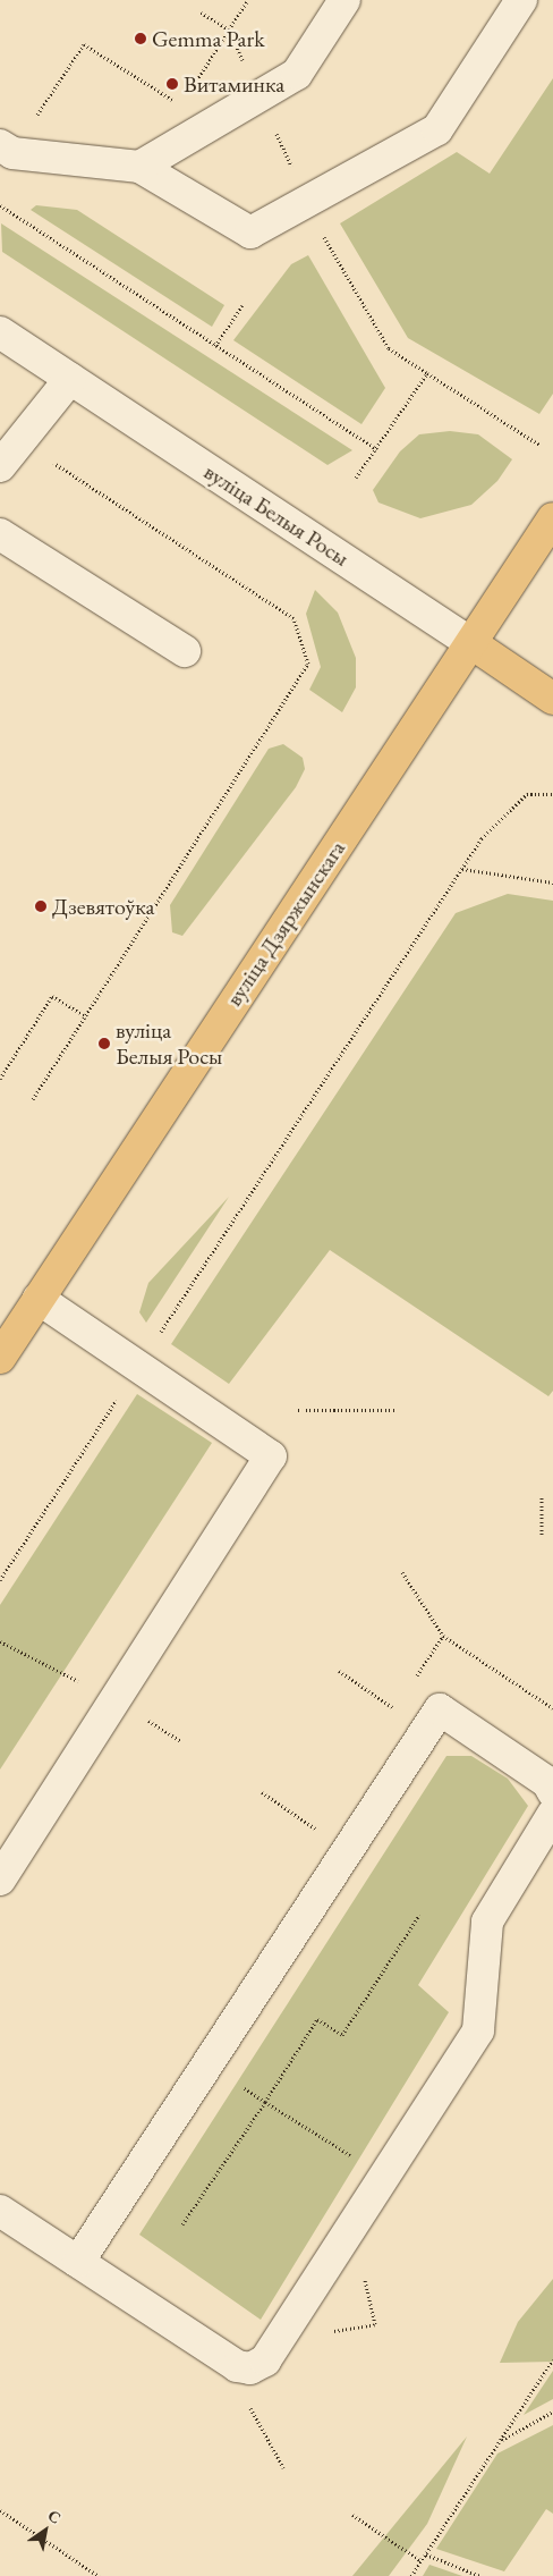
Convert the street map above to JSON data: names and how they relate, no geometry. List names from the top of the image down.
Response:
{
  "streets": {
    "main road": ["вуліца Белыя Росы", "вуліца Дзяржынскага"]
  },
  "crossings": [
    ["вуліца Белыя Росы", "вуліца Дзяржынскага"]
  ],
  "places": [
    "Gemma Park",
    "Витаминка",
    "Дзевятоўка",
    "вуліца Белыя Росы"
  ],
  "north": "top right"
}
